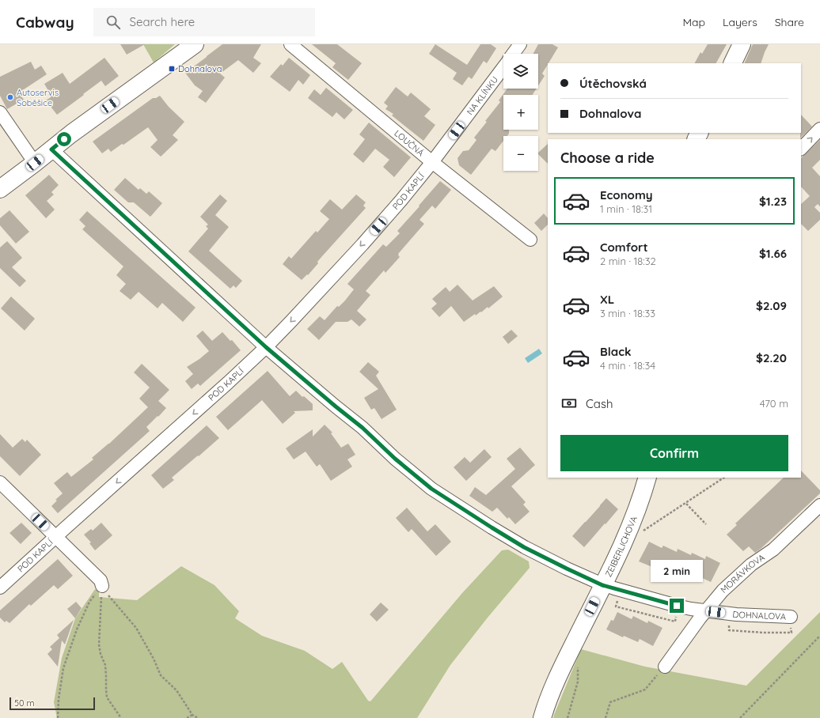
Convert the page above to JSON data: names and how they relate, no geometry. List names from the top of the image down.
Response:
{
  "streets": {
    "street": [
      "NA KLÍNKU",
      "LOUČNÁ",
      "POD KAPLÍ",
      "ZEIBERLICHOVA",
      "MORÁVKOVA",
      "DOHNALOVA"
    ]
  },
  "crossings": [
    ["NA KLÍNKU", "LOUČNÁ"],
    ["NA KLÍNKU", "POD KAPLÍ"],
    ["LOUČNÁ", "POD KAPLÍ"],
    ["POD KAPLÍ", "DOHNALOVA"],
    ["ZEIBERLICHOVA", "DOHNALOVA"],
    ["MORÁVKOVA", "DOHNALOVA"]
  ],
  "one_way": ["POD KAPLÍ"],
  "places": {
    "transit": ["Dohnalova"],
    "other": ["Autoservis Soběšice"]
  },
  "scale_bar": "50 m",
  "page": {
    "header": "Cabway",
    "search": "Search here",
    "nav": ["Map", "Layers", "Share"],
    "map_buttons": ["+", "−"],
    "banner": ["Útěchovská", "Dohnalova"],
    "heading": "Choose a ride",
    "list": [
      {
        "name": "Economy",
        "note": "1 min · 18:31",
        "value": "$1.23"
      },
      {
        "name": "Comfort",
        "note": "2 min · 18:32",
        "value": "$1.66"
      },
      {
        "name": "XL",
        "note": "3 min · 18:33",
        "value": "$2.09"
      },
      {
        "name": "Black",
        "note": "4 min · 18:34",
        "value": "$2.20"
      }
    ],
    "pay": ["Cash", "470 m"],
    "buttons": "Confirm",
    "bubble": "2 min",
    "scale": "50 m"
  }
}
